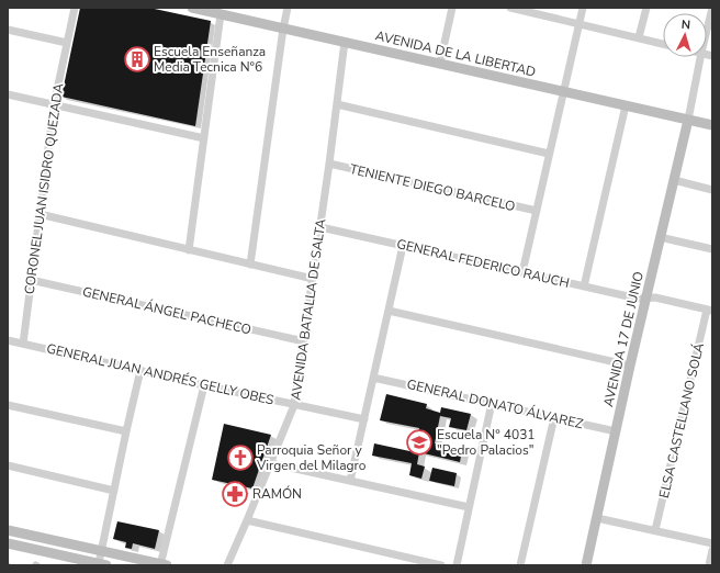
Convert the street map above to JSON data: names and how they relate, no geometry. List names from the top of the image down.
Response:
{
  "streets": {
    "main road": ["AVENIDA DE LA LIBERTAD", "AVENIDA 17 DE JUNIO"],
    "street": [
      "TENIENTE DIEGO BARCELO",
      "CORONEL JUAN ISIDRO QUEZADA",
      "GENERAL FEDERICO RAUCH",
      "AVENIDA BATALLA DE SALTA",
      "GENERAL ÁNGEL PACHECO",
      "GENERAL JUAN ANDRÉS GELLY OBES",
      "GENERAL DONATO ÁLVAREZ",
      "ELSA CASTELLANO SOLÁ"
    ]
  },
  "crossings": [
    ["AVENIDA DE LA LIBERTAD", "AVENIDA BATALLA DE SALTA"],
    ["AVENIDA DE LA LIBERTAD", "AVENIDA 17 DE JUNIO"],
    ["TENIENTE DIEGO BARCELO", "AVENIDA BATALLA DE SALTA"],
    ["CORONEL JUAN ISIDRO QUEZADA", "GENERAL ÁNGEL PACHECO"],
    ["CORONEL JUAN ISIDRO QUEZADA", "GENERAL JUAN ANDRÉS GELLY OBES"],
    ["GENERAL FEDERICO RAUCH", "AVENIDA BATALLA DE SALTA"],
    ["GENERAL FEDERICO RAUCH", "AVENIDA 17 DE JUNIO"],
    ["GENERAL FEDERICO RAUCH", "ELSA CASTELLANO SOLÁ"],
    ["AVENIDA BATALLA DE SALTA", "GENERAL ÁNGEL PACHECO"],
    ["AVENIDA BATALLA DE SALTA", "GENERAL JUAN ANDRÉS GELLY OBES"],
    ["AVENIDA 17 DE JUNIO", "GENERAL DONATO ÁLVAREZ"]
  ],
  "places": {
    "building": ["Escuela Enseñanza Media Tecnica N°6"],
    "school or university": ["Escuela N° 4031 \"Pedro Palacios\""],
    "church": ["Parroquia Señor y Virgen del Milagro"],
    "pharmacy": ["RAMÓN"]
  },
  "north": "top"
}
